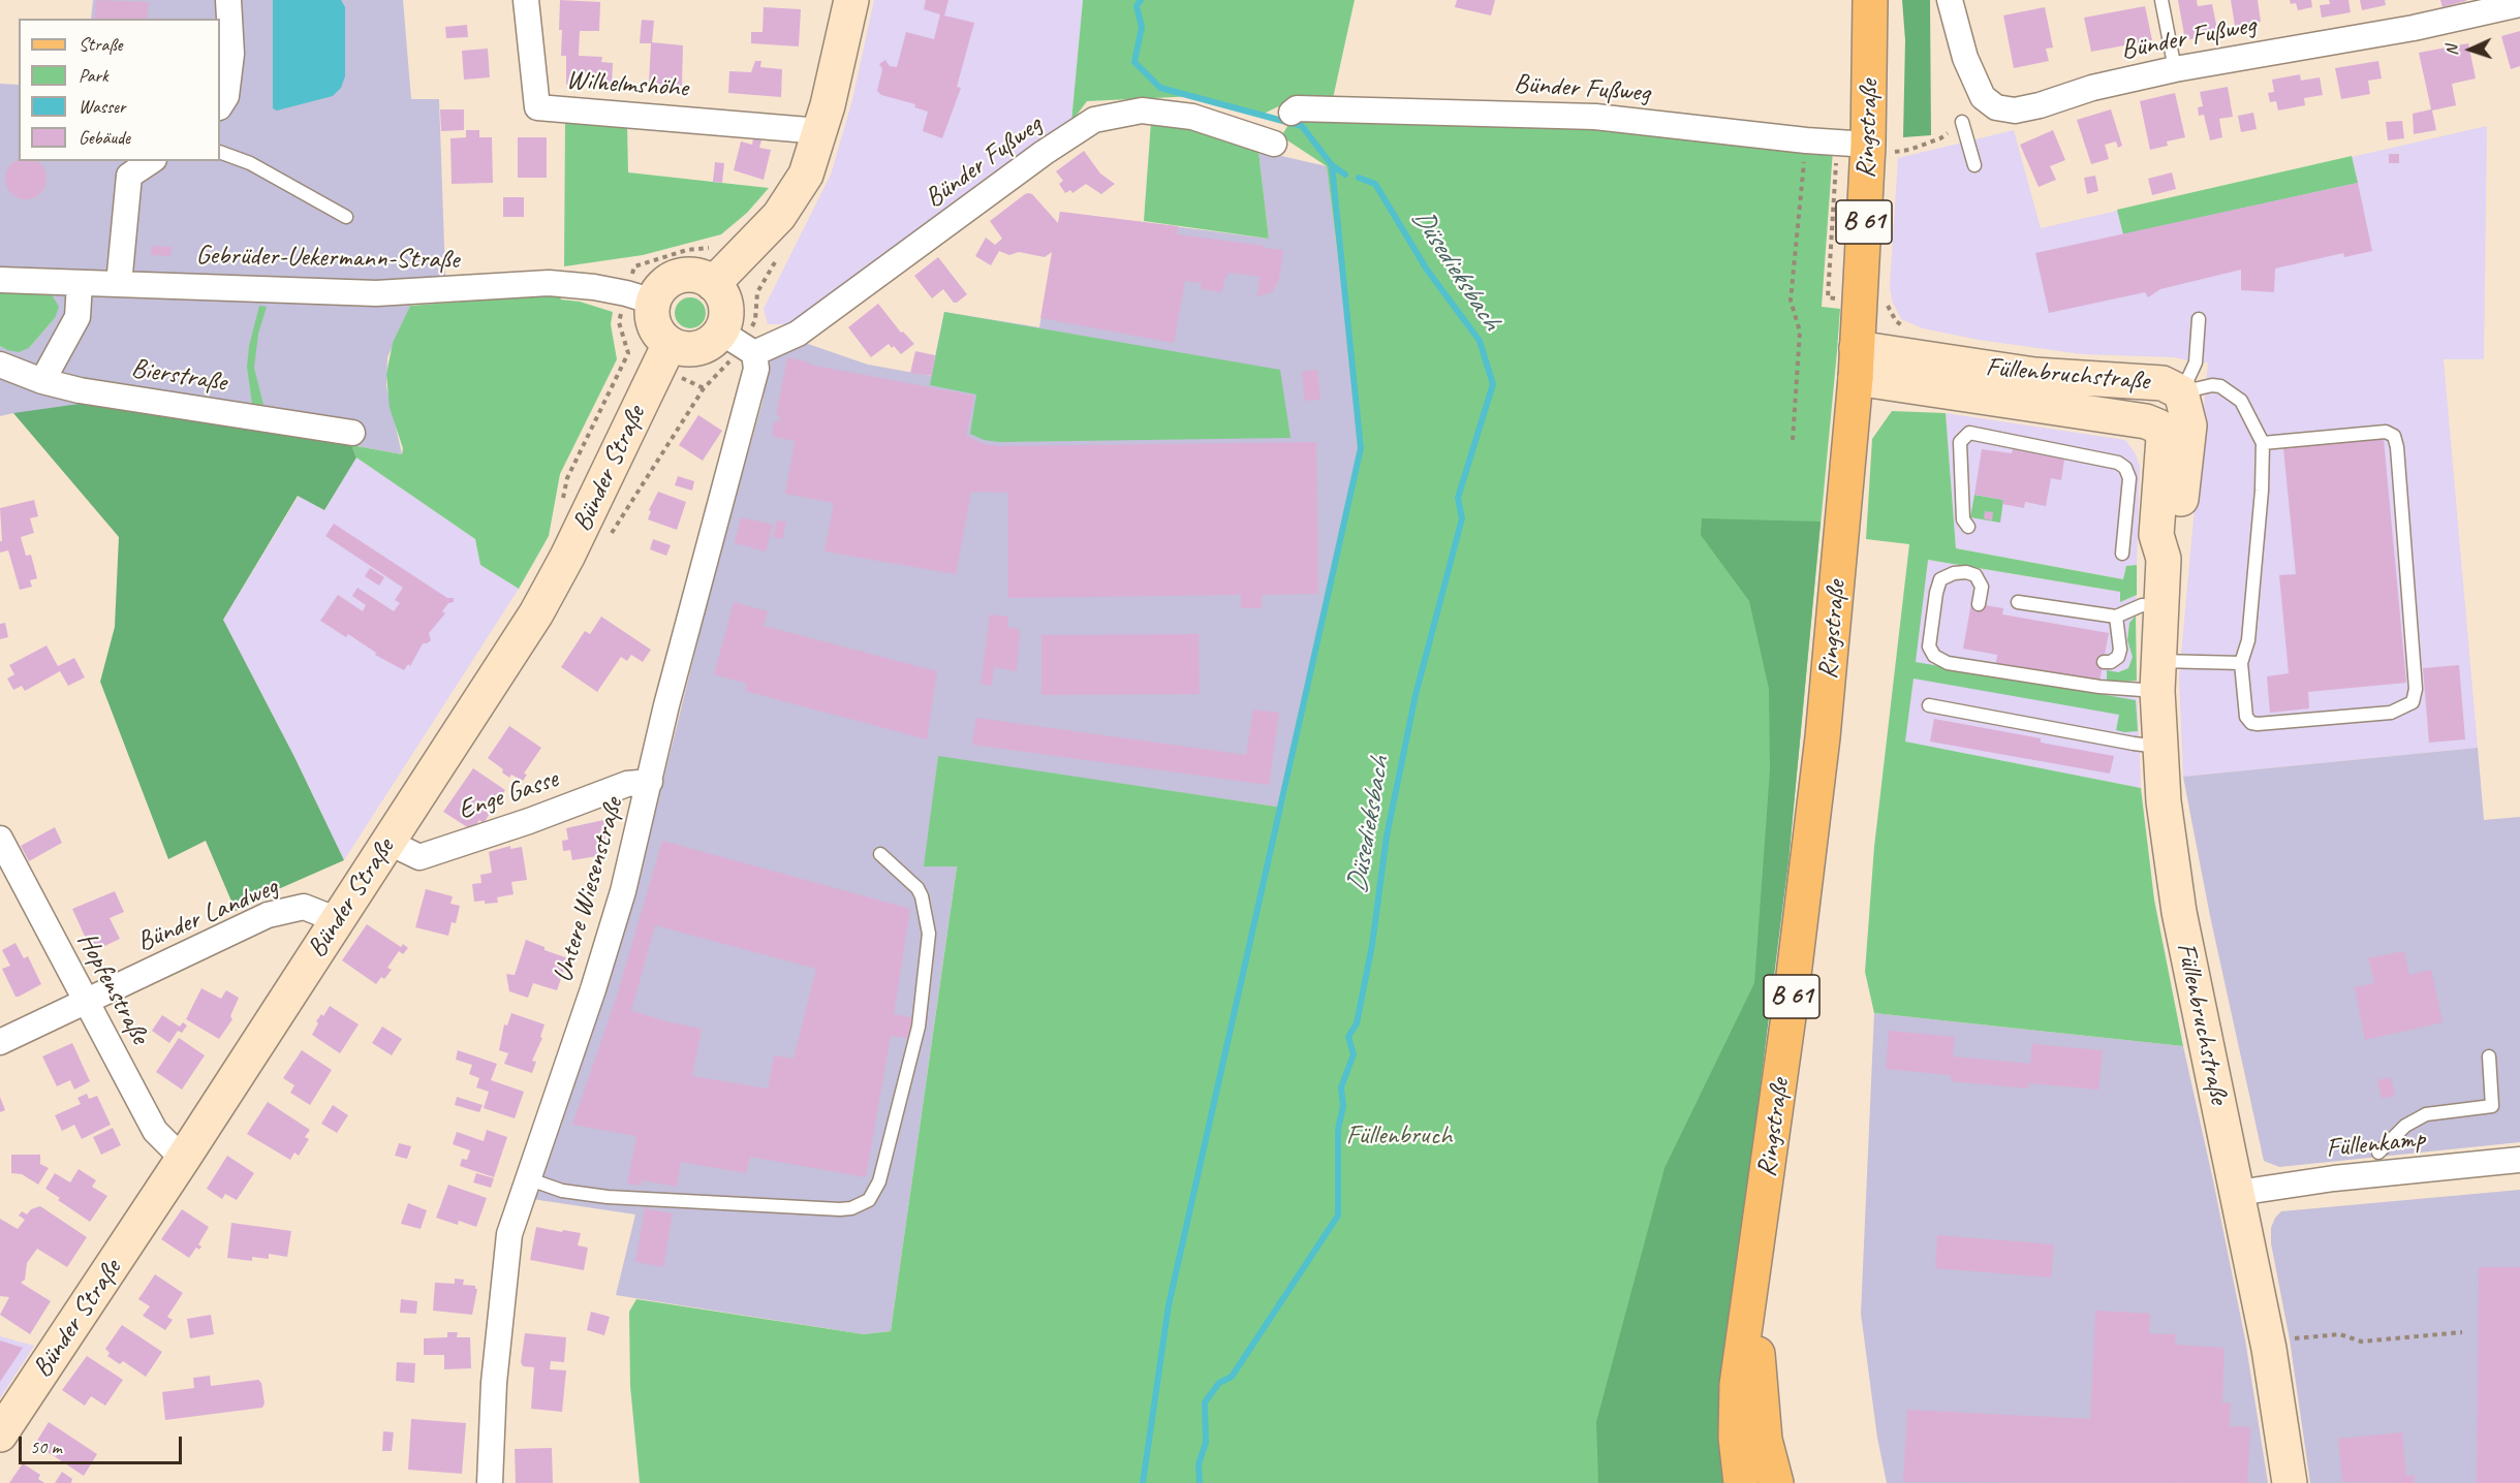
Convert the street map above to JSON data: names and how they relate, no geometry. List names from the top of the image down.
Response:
{
  "streets": {
    "main road": ["Ringstraße", "B 61"],
    "street": [
      "Bünder Fußweg",
      "Wilhelmshöhe",
      "Gebrüder-Uekermann-Straße",
      "Füllenbruchstraße",
      "Bierstraße",
      "Bünder Straße",
      "Enge Gasse",
      "Untere Wiesenstraße",
      "Bünder Landweg",
      "Hopfenstraße",
      "Füllenkamp"
    ]
  },
  "crossings": [
    ["Bünder Fußweg", "Ringstraße"],
    ["Bünder Fußweg", "Untere Wiesenstraße"],
    ["Ringstraße", "Füllenbruchstraße"],
    ["Füllenbruchstraße", "Füllenkamp"],
    ["Bünder Straße", "Enge Gasse"],
    ["Bünder Straße", "Bünder Landweg"],
    ["Bünder Straße", "Hopfenstraße"],
    ["Enge Gasse", "Untere Wiesenstraße"],
    ["Bünder Landweg", "Hopfenstraße"]
  ],
  "water": ["Düsedieksbach"],
  "parks": ["Füllenbruch"],
  "legend": [
    "Straße",
    "Park",
    "Wasser",
    "Gebäude"
  ],
  "scale_bar": "50 m",
  "north": "left"
}
